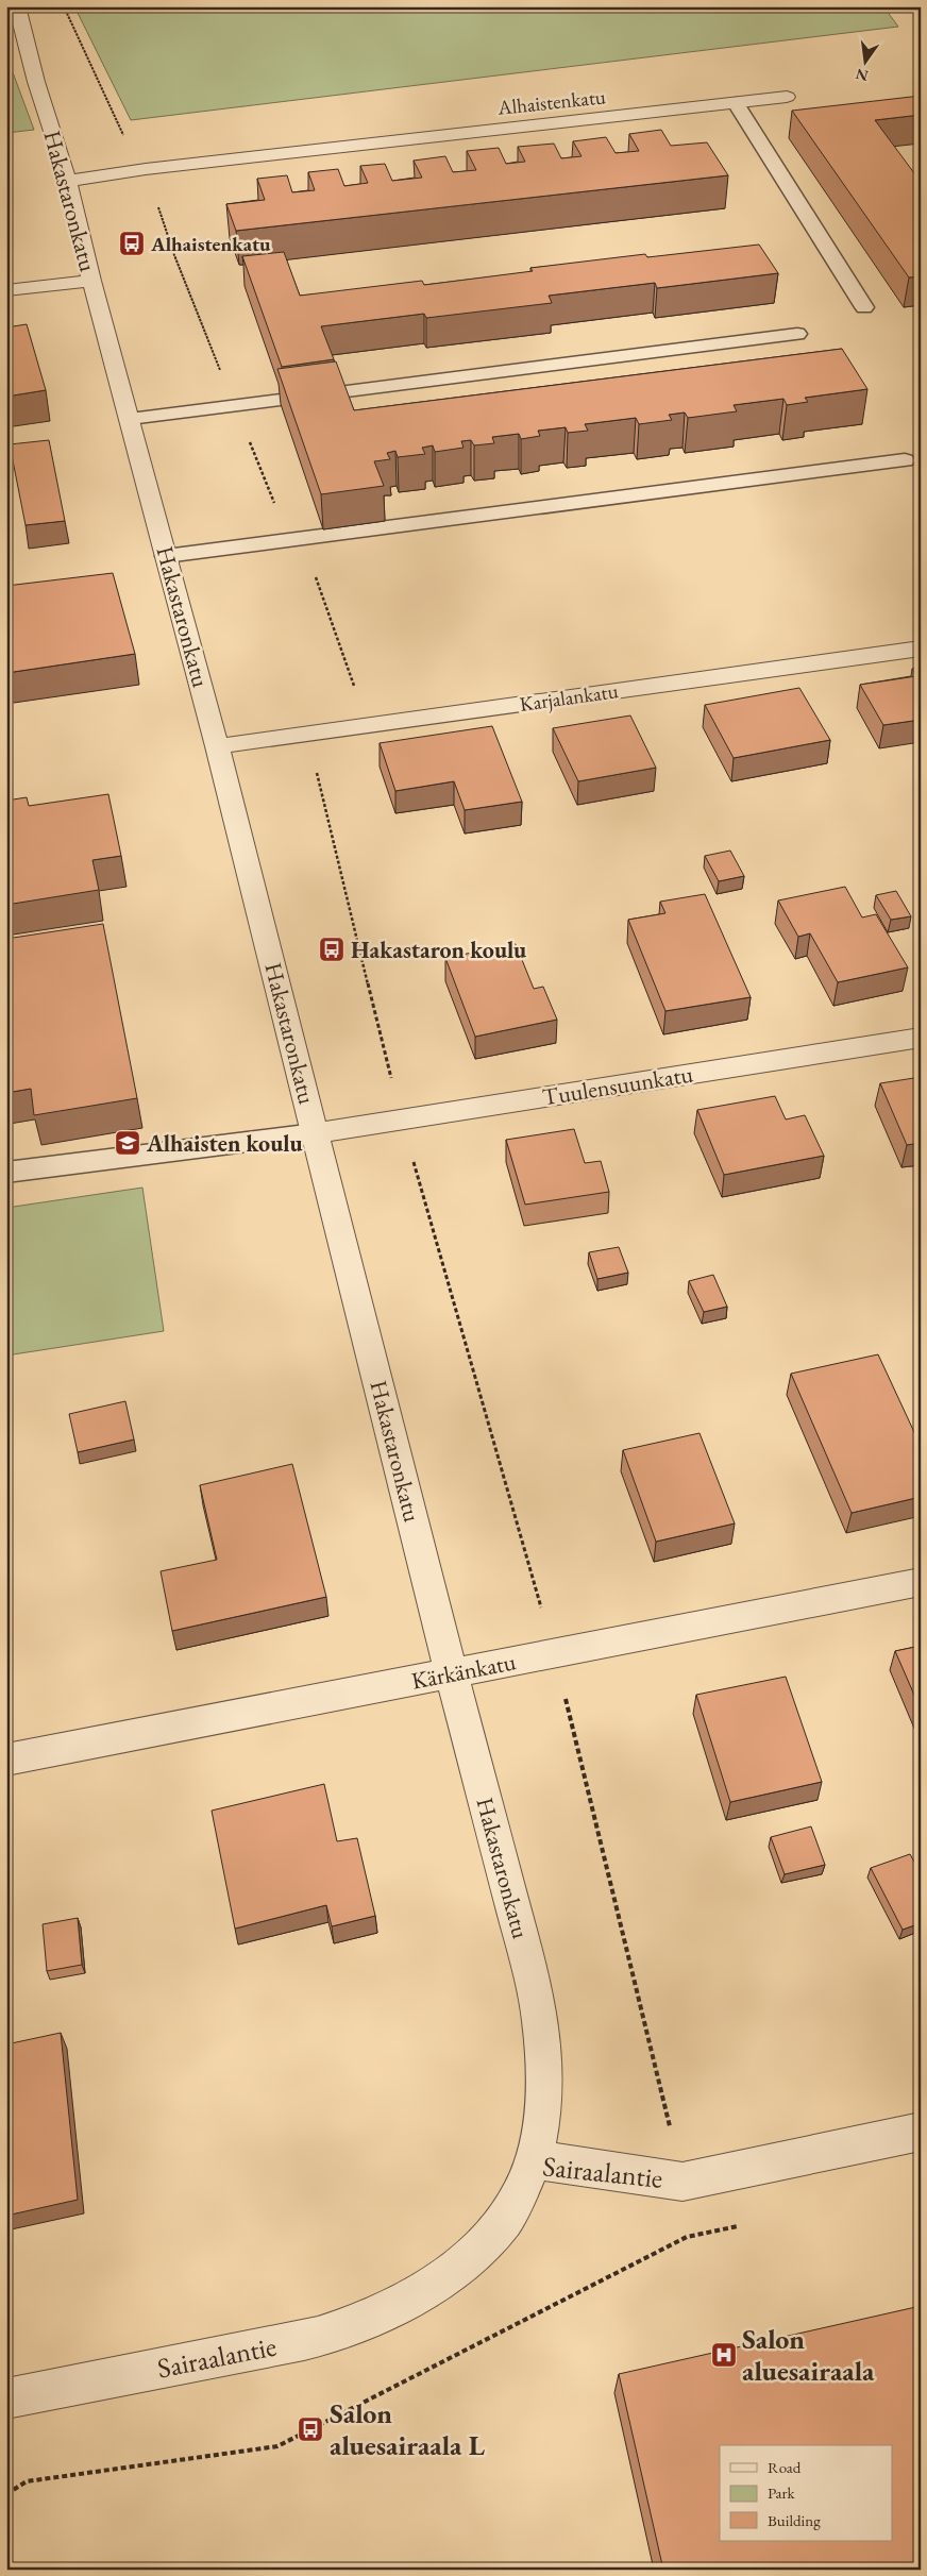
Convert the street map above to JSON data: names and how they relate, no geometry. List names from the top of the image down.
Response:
{
  "streets": {
    "street": [
      "Alhaistenkatu",
      "Hakastaronkatu",
      "Karjalankatu",
      "Tuulensuunkatu",
      "Kärkänkatu",
      "Sairaalantie"
    ]
  },
  "crossings": [
    ["Alhaistenkatu", "Hakastaronkatu"],
    ["Hakastaronkatu", "Karjalankatu"],
    ["Hakastaronkatu", "Tuulensuunkatu"],
    ["Hakastaronkatu", "Kärkänkatu"],
    ["Hakastaronkatu", "Sairaalantie"]
  ],
  "places": {
    "bus stop": ["Alhaistenkatu", "Hakastaron koulu", "Salon aluesairaala L"],
    "school or university": ["Alhaisten koulu"],
    "hospital": ["Salon aluesairaala"]
  },
  "legend": ["Road", "Park", "Building"],
  "north": "bottom"
}
